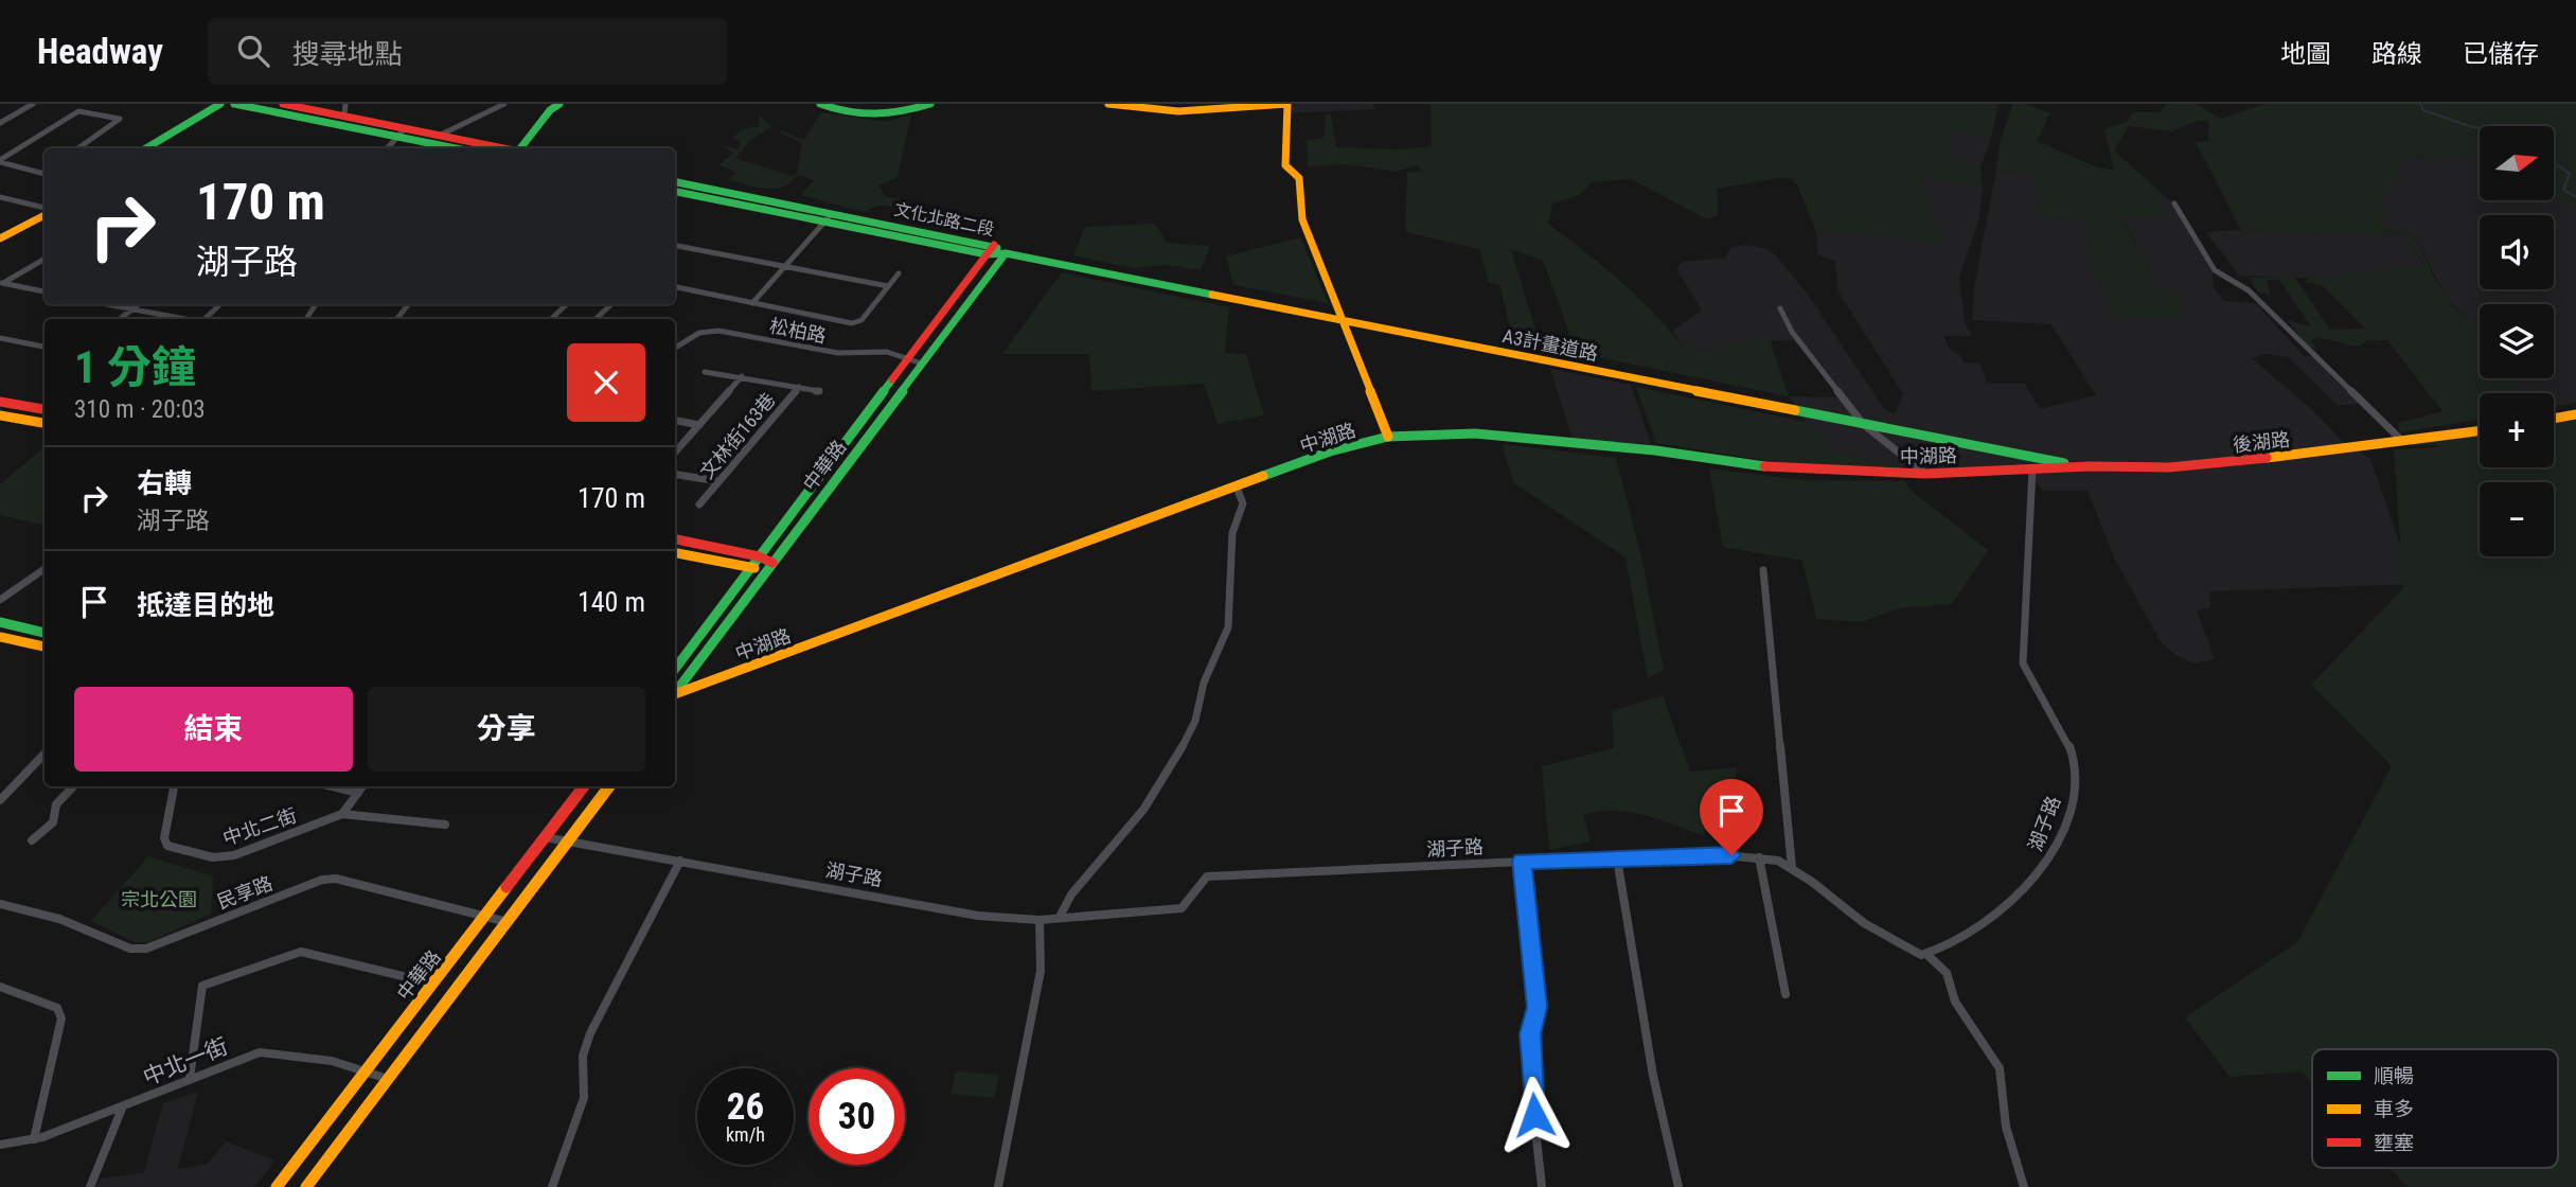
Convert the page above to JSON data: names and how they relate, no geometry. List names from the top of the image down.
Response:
{
  "streets": {
    "street": [
      "文化北路二段",
      "松柏路",
      "A3計畫道路",
      "文林街163巷",
      "中湖路",
      "後湖路",
      "中華路",
      "湖子路",
      "中北二街",
      "民享路",
      "中北一街"
    ]
  },
  "crossings": [
    ["文化北路二段", "A3計畫道路"],
    ["文化北路二段", "中華路"],
    ["松柏路", "中華路"],
    ["A3計畫道路", "後湖路"],
    ["A3計畫道路", "中華路"],
    ["中湖路", "後湖路"],
    ["中湖路", "湖子路"],
    ["後湖路", "湖子路"],
    ["中華路", "湖子路"],
    ["中華路", "民享路"],
    ["中華路", "中北一街"]
  ],
  "parks": ["宗北公園"],
  "legend": ["順暢", "車多", "壅塞"],
  "north": "right",
  "page": {
    "header": "Headway",
    "search": "搜尋地點",
    "nav": ["地圖", "路線", "已儲存"],
    "map_buttons": ["+", "−"],
    "turn": ["170 m", "湖子路"],
    "heading": ["1 分鐘", "310 m · 20:03"],
    "list": [
      {
        "name": "右轉",
        "note": "湖子路",
        "value": "170 m"
      },
      {
        "name": "抵達目的地",
        "value": "140 m"
      }
    ],
    "buttons": ["結束", "分享"],
    "speed": "26 km/h",
    "limit": "30"
  }
}
